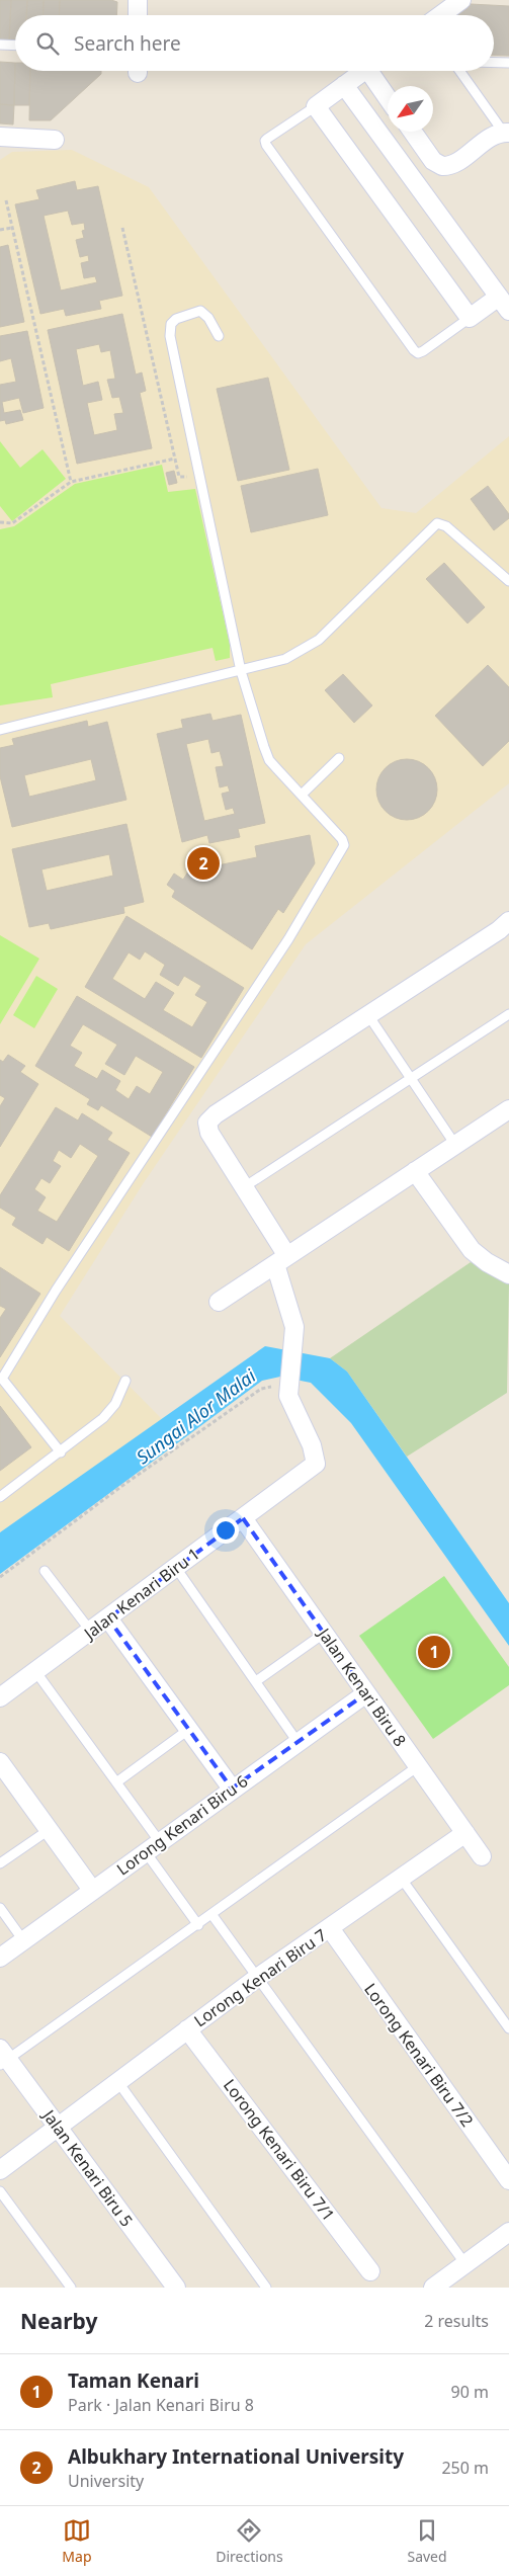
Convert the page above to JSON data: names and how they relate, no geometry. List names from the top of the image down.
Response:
{
  "streets": {
    "street": [
      "Jalan Kenari Biru 1",
      "Jalan Kenari Biru 8",
      "Lorong Kenari Biru 6",
      "Lorong Kenari Biru 7",
      "Lorong Kenari Biru 7/2",
      "Lorong Kenari Biru 7/1",
      "Jalan Kenari Biru 5"
    ]
  },
  "crossings": [
    ["Jalan Kenari Biru 1", "Jalan Kenari Biru 8"],
    ["Jalan Kenari Biru 8", "Lorong Kenari Biru 6"],
    ["Jalan Kenari Biru 8", "Lorong Kenari Biru 7"],
    ["Lorong Kenari Biru 7", "Lorong Kenari Biru 7/2"],
    ["Lorong Kenari Biru 7", "Lorong Kenari Biru 7/1"],
    ["Lorong Kenari Biru 7", "Jalan Kenari Biru 5"]
  ],
  "water": ["Sungai Alor Malai"],
  "north": "bottom left",
  "page": {
    "search": "Search here",
    "pins": ["2", "1"],
    "heading": ["Nearby", "2 results"],
    "list": [
      {
        "mark": "1",
        "name": "Taman Kenari",
        "note": "Park · Jalan Kenari Biru 8",
        "value": "90 m"
      },
      {
        "mark": "2",
        "name": "Albukhary International University",
        "note": "University",
        "value": "250 m"
      }
    ],
    "nav": ["Map", "Directions", "Saved"]
  }
}
